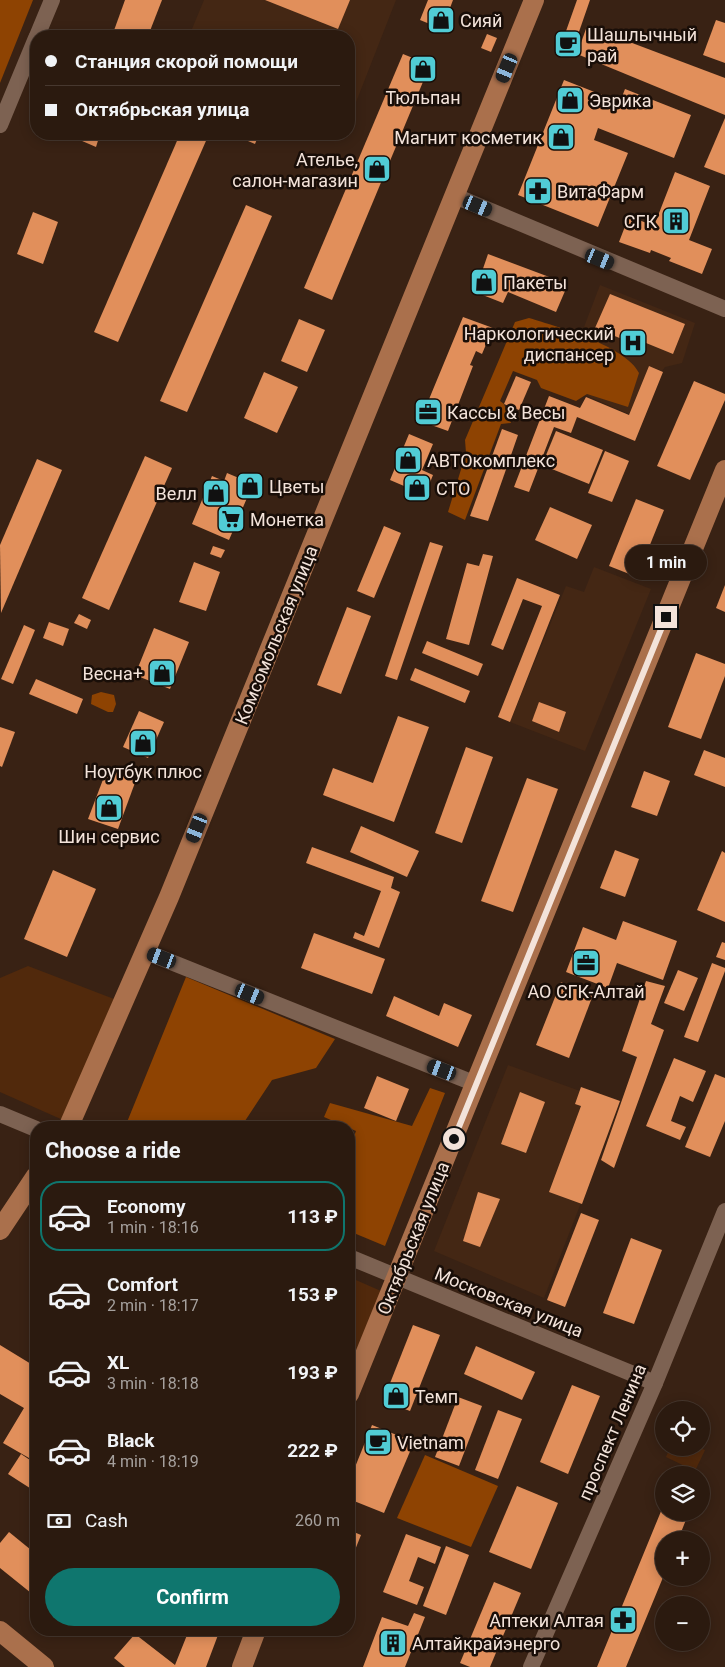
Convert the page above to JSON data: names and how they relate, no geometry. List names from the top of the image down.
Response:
{
  "streets": {
    "main road": ["Комсомольская улица", "Октябрьская улица"],
    "street": ["Московская улица", "проспект Ленина"]
  },
  "crossings": [
    ["Октябрьская улица", "Московская улица"],
    ["Московская улица", "проспект Ленина"]
  ],
  "places": {
    "shop": [
      "Сияй",
      "Тюльпан",
      "Эврика",
      "Магнит косметик",
      "Ателье, салон-магазин",
      "Пакеты",
      "АВТОкомплекс",
      "Цветы",
      "СТО",
      "Велл",
      "Весна+",
      "Ноутбук плюс",
      "Шин сервис",
      "Темп"
    ],
    "cafe": ["Шашлычный рай", "Vietnam"],
    "pharmacy": ["ВитаФарм", "Аптеки Алтая"],
    "building": ["СГК", "Алтайкрайэнерго"],
    "hospital": ["Наркологический диспансер"],
    "office": ["Кассы & Весы", "АО СГК-Алтай"],
    "supermarket": ["Монетка"]
  },
  "page": {
    "banner": ["Станция скорой помощи", "Октябрьская улица"],
    "bubble": "1 min",
    "heading": "Choose a ride",
    "list": [
      {
        "name": "Economy",
        "note": "1 min · 18:16",
        "value": "113 ₽"
      },
      {
        "name": "Comfort",
        "note": "2 min · 18:17",
        "value": "153 ₽"
      },
      {
        "name": "XL",
        "note": "3 min · 18:18",
        "value": "193 ₽"
      },
      {
        "name": "Black",
        "note": "4 min · 18:19",
        "value": "222 ₽"
      }
    ],
    "map_buttons": ["+", "−"],
    "pay": ["Cash", "260 m"],
    "buttons": "Confirm"
  }
}
